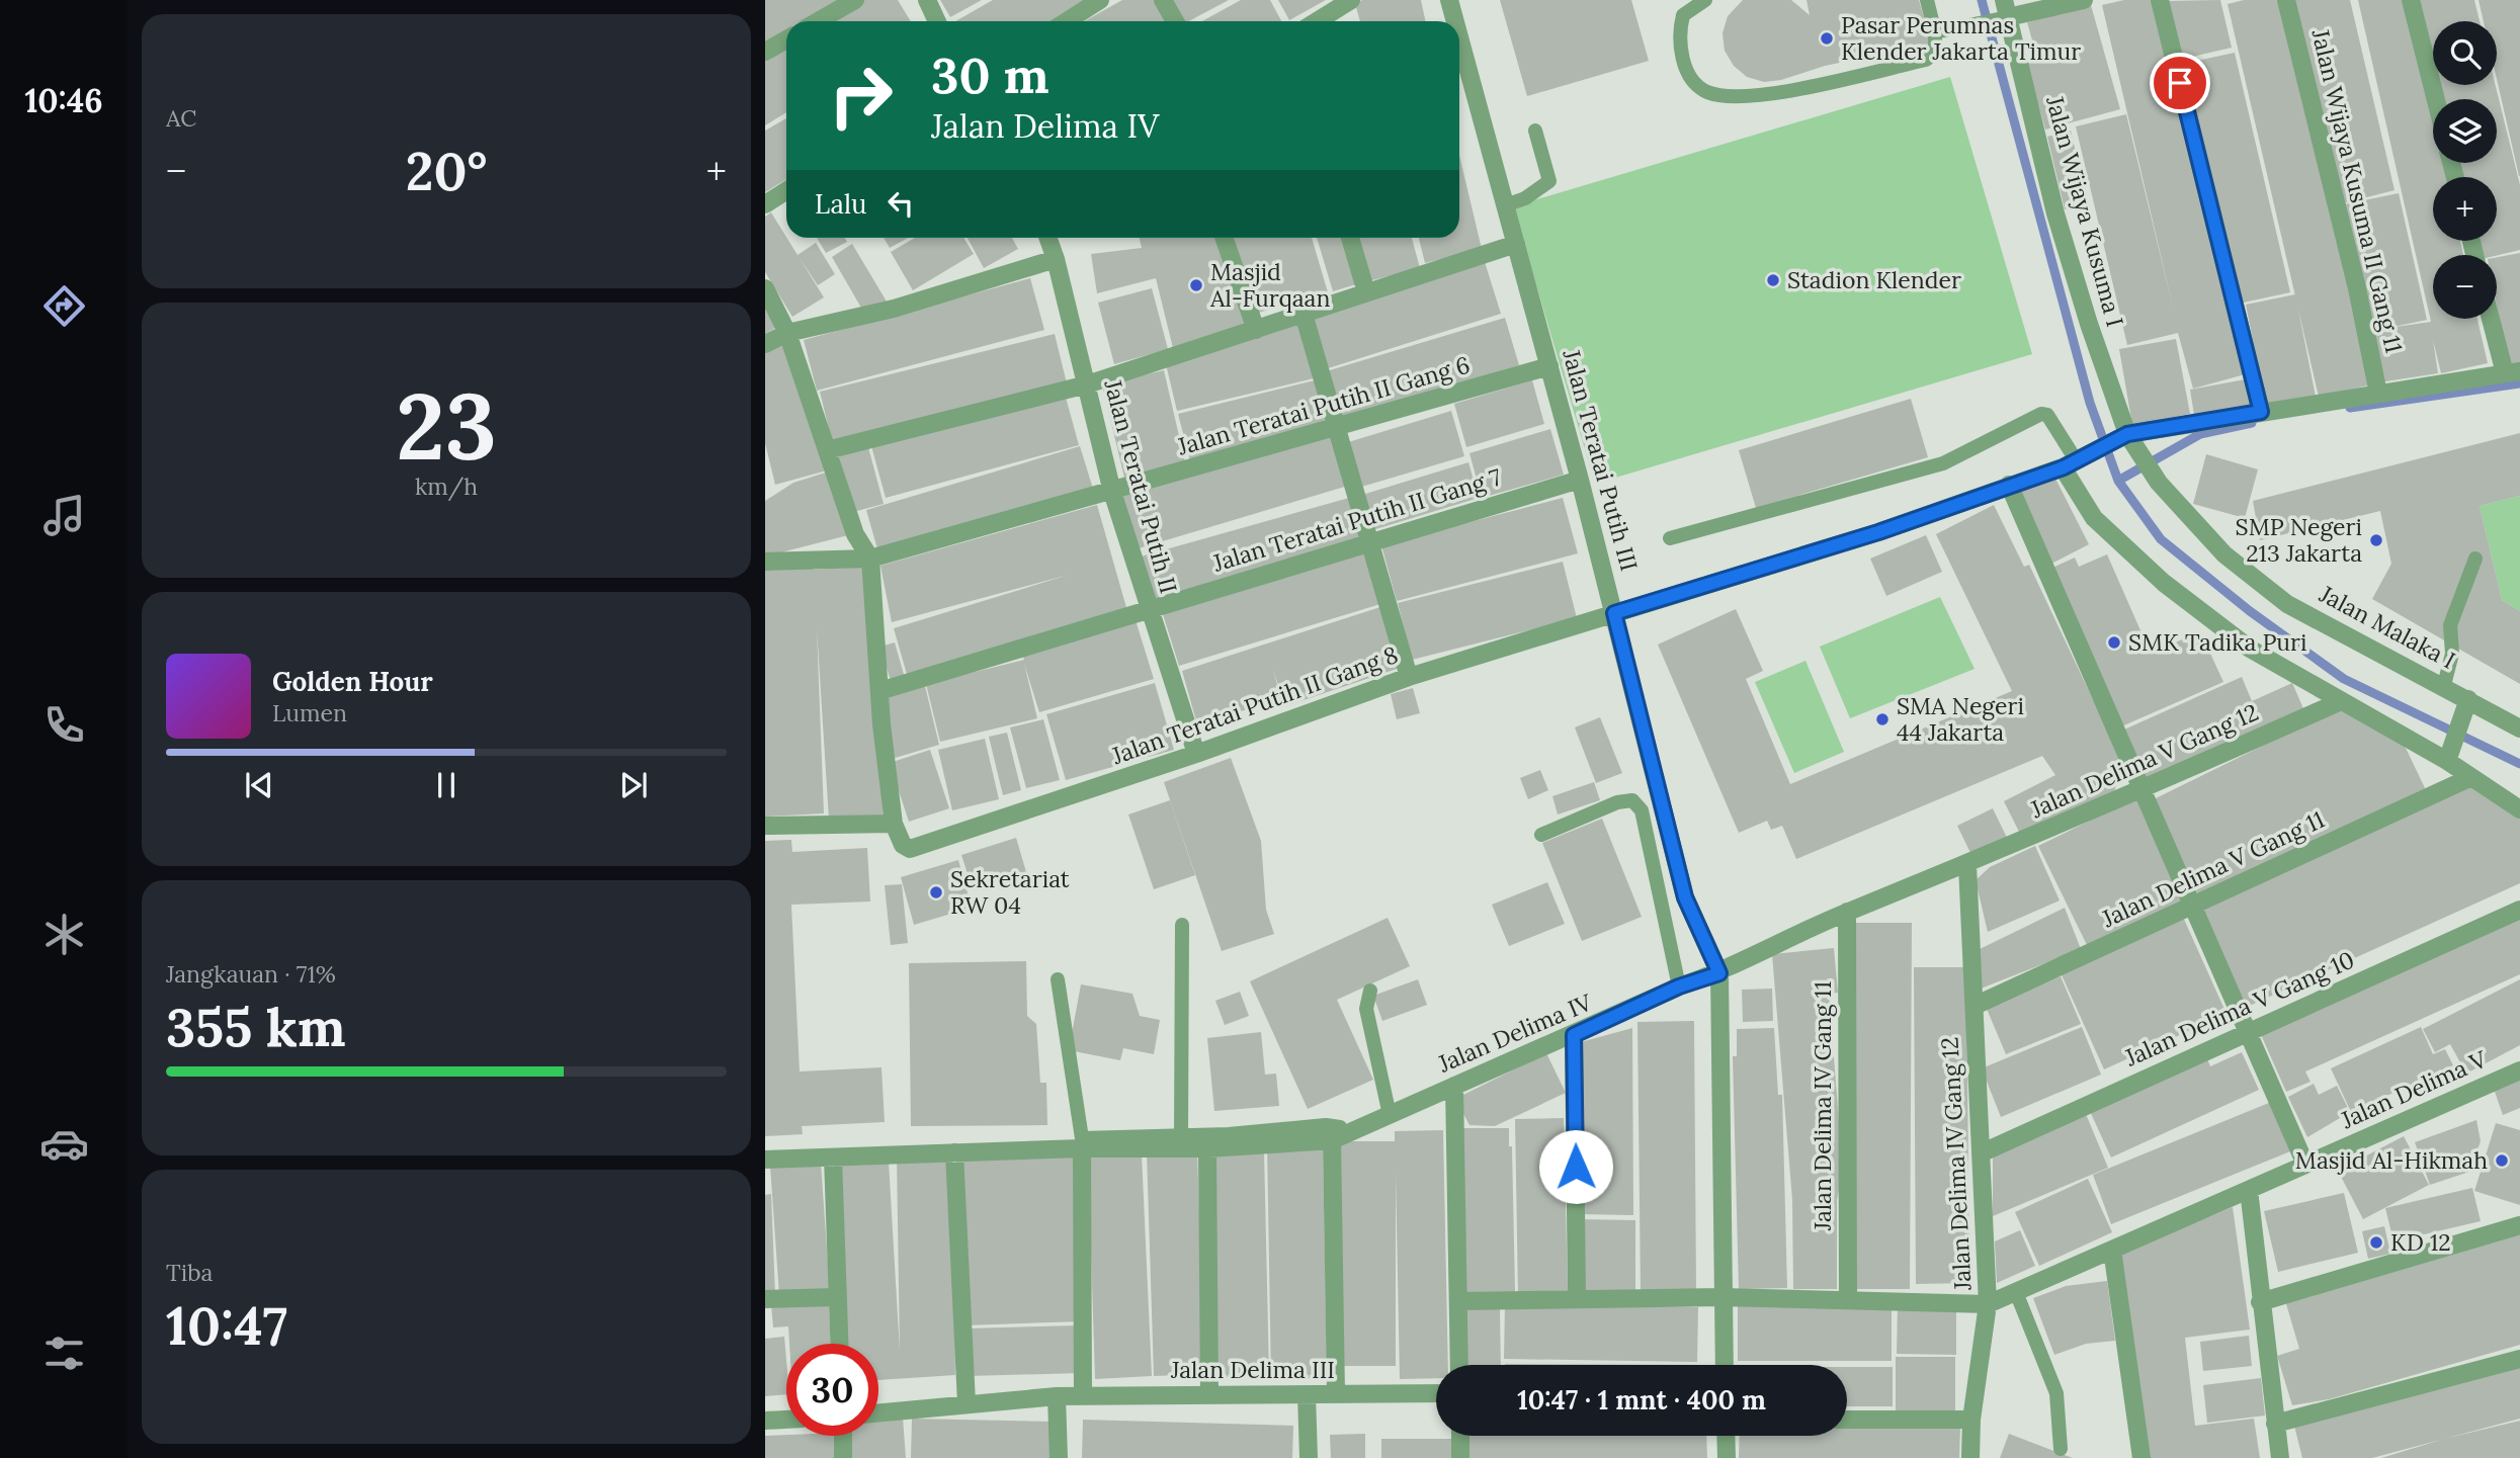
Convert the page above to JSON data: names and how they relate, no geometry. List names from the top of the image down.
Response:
{
  "streets": {
    "street": [
      "Jalan Wijaya Kusuma II Gang 11",
      "Jalan Wijaya Kusuma I",
      "Jalan Teratai Putih II Gang 6",
      "Jalan Teratai Putih III",
      "Jalan Teratai Putih II",
      "Jalan Teratai Putih II Gang 7",
      "Jalan Malaka I",
      "Jalan Teratai Putih II Gang 8",
      "Jalan Delima V Gang 12",
      "Jalan Delima V Gang 11",
      "Jalan Delima V Gang 10",
      "Jalan Delima IV",
      "Jalan Delima V",
      "Jalan Delima IV Gang 11",
      "Jalan Delima IV Gang 12",
      "Jalan Delima III"
    ]
  },
  "crossings": [
    ["Jalan Wijaya Kusuma I", "Jalan Malaka I"],
    ["Jalan Teratai Putih II Gang 6", "Jalan Teratai Putih III"],
    ["Jalan Teratai Putih II Gang 6", "Jalan Teratai Putih II"],
    ["Jalan Teratai Putih III", "Jalan Teratai Putih II Gang 7"],
    ["Jalan Teratai Putih III", "Jalan Teratai Putih II Gang 8"],
    ["Jalan Teratai Putih III", "Jalan Delima IV"],
    ["Jalan Teratai Putih II", "Jalan Teratai Putih II Gang 7"],
    ["Jalan Teratai Putih II", "Jalan Teratai Putih II Gang 8"],
    ["Jalan Delima V Gang 12", "Jalan Delima IV"],
    ["Jalan Delima V Gang 12", "Jalan Delima IV Gang 12"],
    ["Jalan Delima V Gang 11", "Jalan Delima IV Gang 12"],
    ["Jalan Delima V Gang 10", "Jalan Delima IV Gang 12"],
    ["Jalan Delima IV", "Jalan Delima IV Gang 11"],
    ["Jalan Delima IV", "Jalan Delima IV Gang 12"],
    ["Jalan Delima V", "Jalan Delima IV Gang 12"]
  ],
  "places": [
    "Pasar Perumnas Klender Jakarta Timur",
    "Stadion Klender",
    "Masjid Al-Furqaan",
    "SMP Negeri 213 Jakarta",
    "SMK Tadika Puri",
    "SMA Negeri 44 Jakarta",
    "Sekretariat RW 04",
    "Masjid Al-Hikmah",
    "KD 12"
  ],
  "page": {
    "tabs": "10:46",
    "tile": [
      "AC",
      ["23", "km/h"],
      ["Jangkauan · 71%", "355 km"],
      ["Tiba", "10:47"]
    ],
    "map_buttons": ["+", "−"],
    "turn": ["30 m", "Jalan Delima IV"],
    "heat": ["−", "20°", "+"],
    "then": "Lalu",
    "song": ["Golden Hour", "Lumen"],
    "limit": "30",
    "trip": "10:47 · 1 mnt · 400 m"
  }
}
